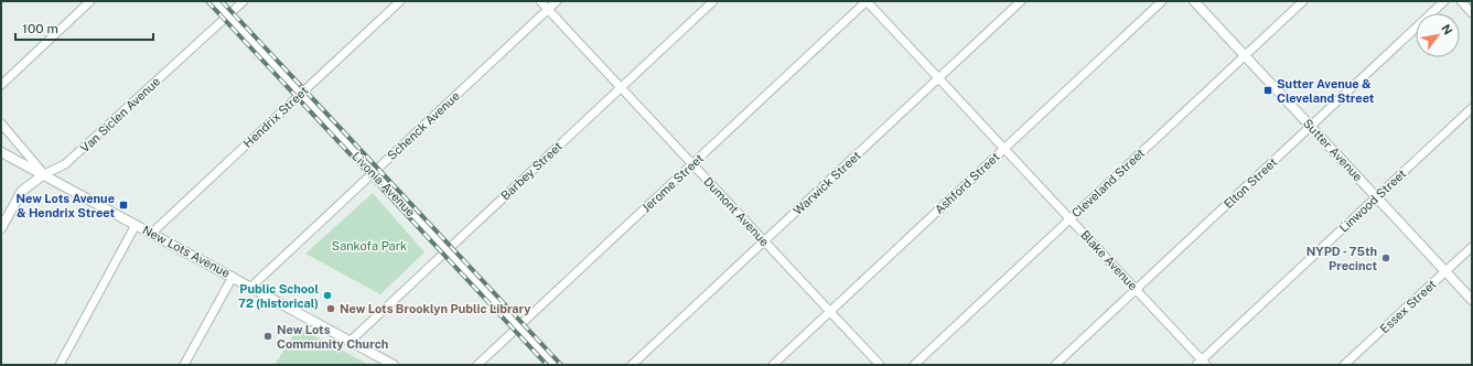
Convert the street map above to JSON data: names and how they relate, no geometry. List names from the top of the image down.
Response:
{
  "streets": {
    "street": [
      "Van Siclen Avenue",
      "Hendrix Street",
      "Schenck Avenue",
      "Sutter Avenue",
      "Barbey Street",
      "Jerome Street",
      "Warwick Street",
      "Ashford Street",
      "Cleveland Street",
      "Elton Street",
      "Livonia Avenue",
      "Linwood Street",
      "Dumont Avenue",
      "New Lots Avenue",
      "Blake Avenue",
      "Essex Street"
    ]
  },
  "crossings": [
    ["Van Siclen Avenue", "Livonia Avenue"],
    ["Van Siclen Avenue", "New Lots Avenue"],
    ["Hendrix Street", "Livonia Avenue"],
    ["Hendrix Street", "New Lots Avenue"],
    ["Schenck Avenue", "Livonia Avenue"],
    ["Schenck Avenue", "Dumont Avenue"],
    ["Schenck Avenue", "New Lots Avenue"],
    ["Sutter Avenue", "Cleveland Street"],
    ["Sutter Avenue", "Elton Street"],
    ["Sutter Avenue", "Linwood Street"],
    ["Sutter Avenue", "Essex Street"],
    ["Barbey Street", "Livonia Avenue"],
    ["Barbey Street", "Dumont Avenue"],
    ["Barbey Street", "New Lots Avenue"],
    ["Jerome Street", "Livonia Avenue"],
    ["Jerome Street", "Dumont Avenue"],
    ["Jerome Street", "Blake Avenue"],
    ["Warwick Street", "Dumont Avenue"],
    ["Warwick Street", "Blake Avenue"],
    ["Ashford Street", "Dumont Avenue"],
    ["Ashford Street", "Blake Avenue"],
    ["Cleveland Street", "Blake Avenue"],
    ["Elton Street", "Blake Avenue"],
    ["Linwood Street", "Blake Avenue"]
  ],
  "parks": ["Sankofa Park"],
  "places": {
    "transit": ["Sutter Avenue & Cleveland Street", "New Lots Avenue & Hendrix Street"],
    "other": [
      "NYPD - 75th Precinct",
      "Public School 72 (historical)",
      "New Lots Brooklyn Public Library",
      "New Lots Community Church"
    ]
  },
  "scale_bar": "100 m",
  "north": "top right"
}
